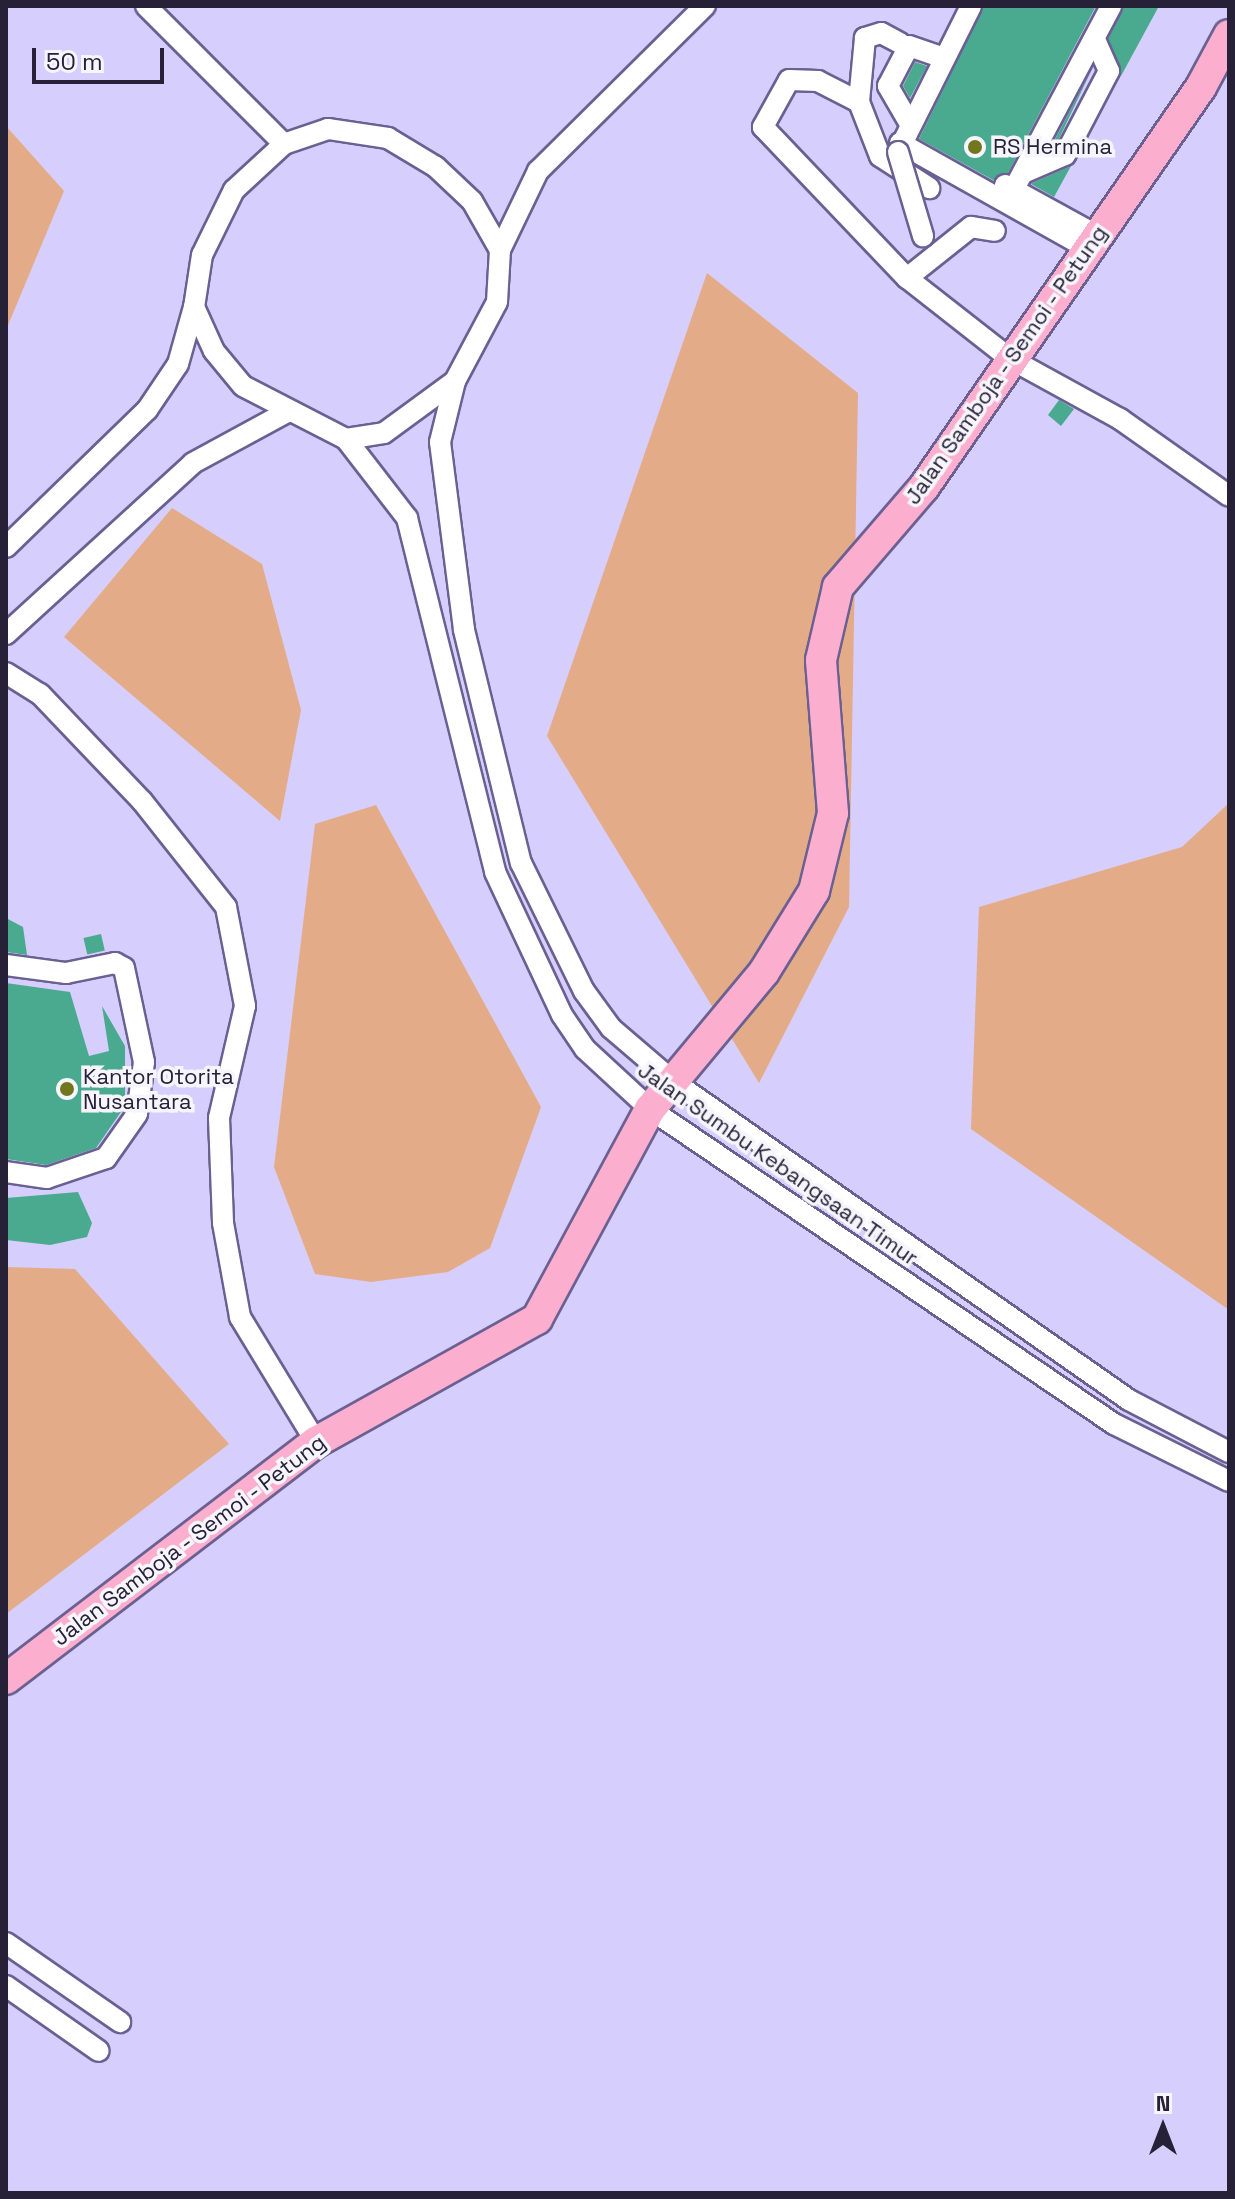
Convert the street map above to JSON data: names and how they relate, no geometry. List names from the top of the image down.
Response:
{
  "streets": {
    "highway": ["Jalan Samboja - Semoi - Petung"],
    "street": ["Jalan Sumbu Kebangsaan Timur"]
  },
  "crossings": [
    ["Jalan Samboja - Semoi - Petung", "Jalan Sumbu Kebangsaan Timur"]
  ],
  "places": ["RS Hermina", "Kantor Otorita Nusantara"],
  "scale_bar": "50 m",
  "north": "top"
}
